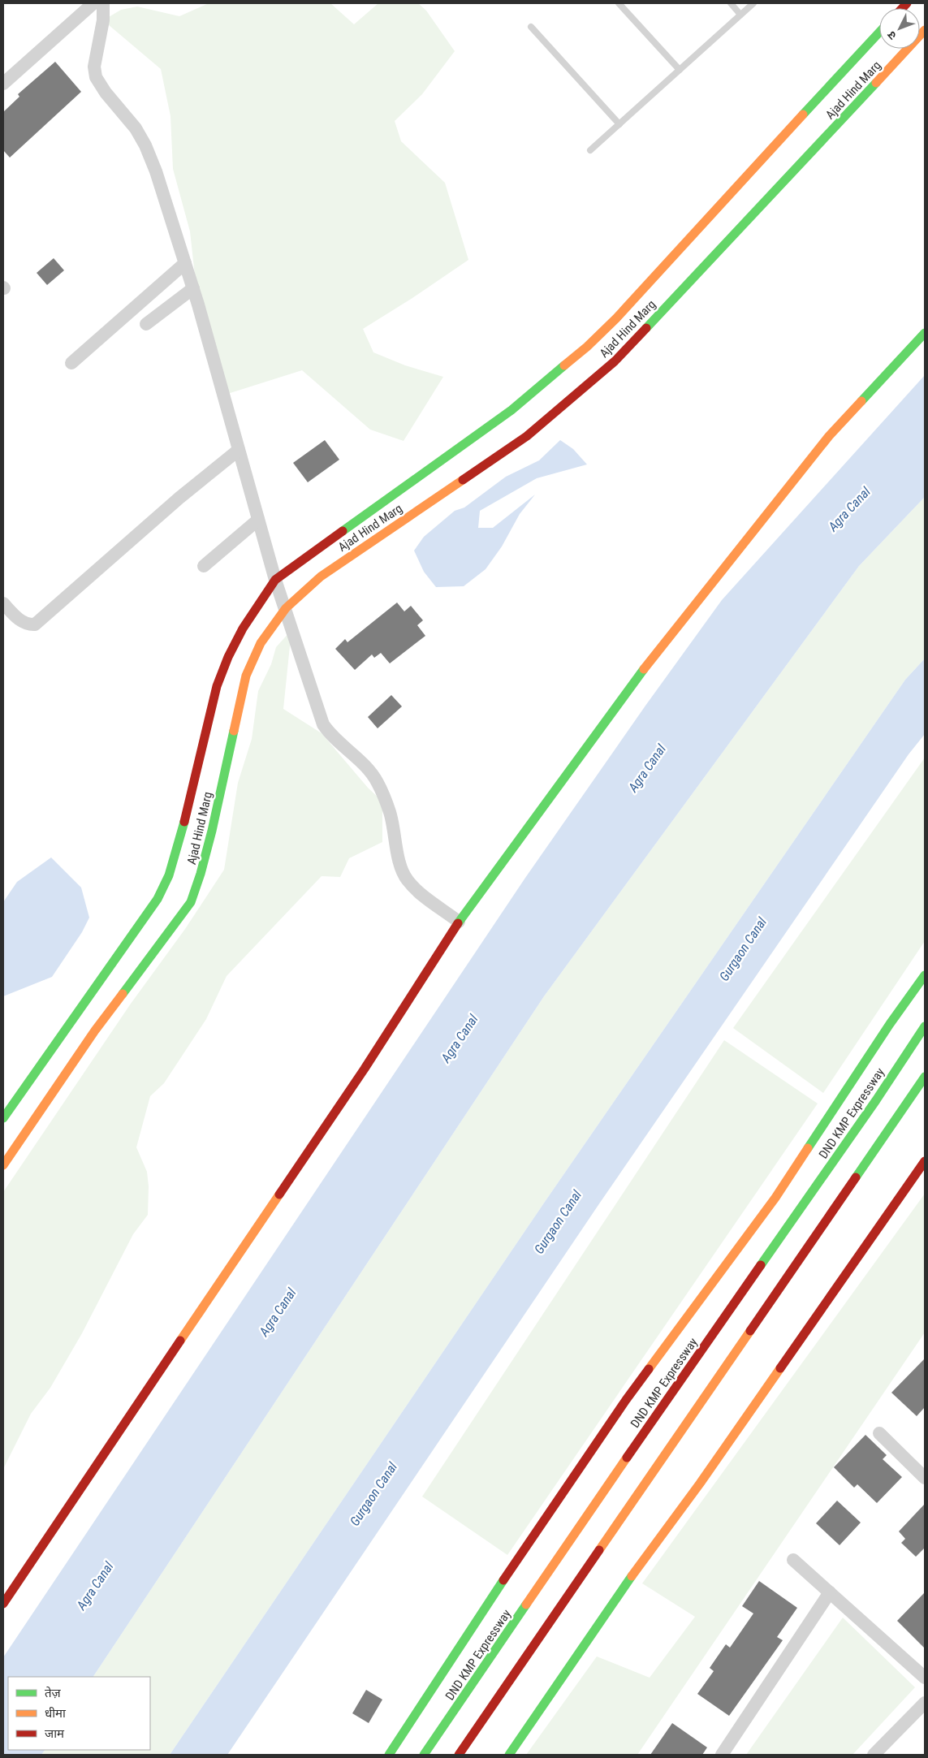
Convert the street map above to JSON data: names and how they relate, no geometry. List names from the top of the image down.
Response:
{
  "streets": {
    "main road": ["Ajad Hind Marg", "DND KMP Expressway"]
  },
  "water": ["Agra Canal", "Gurgaon Canal"],
  "legend": ["तेज़", "धीमा", "जाम"],
  "north": "bottom left"
}
